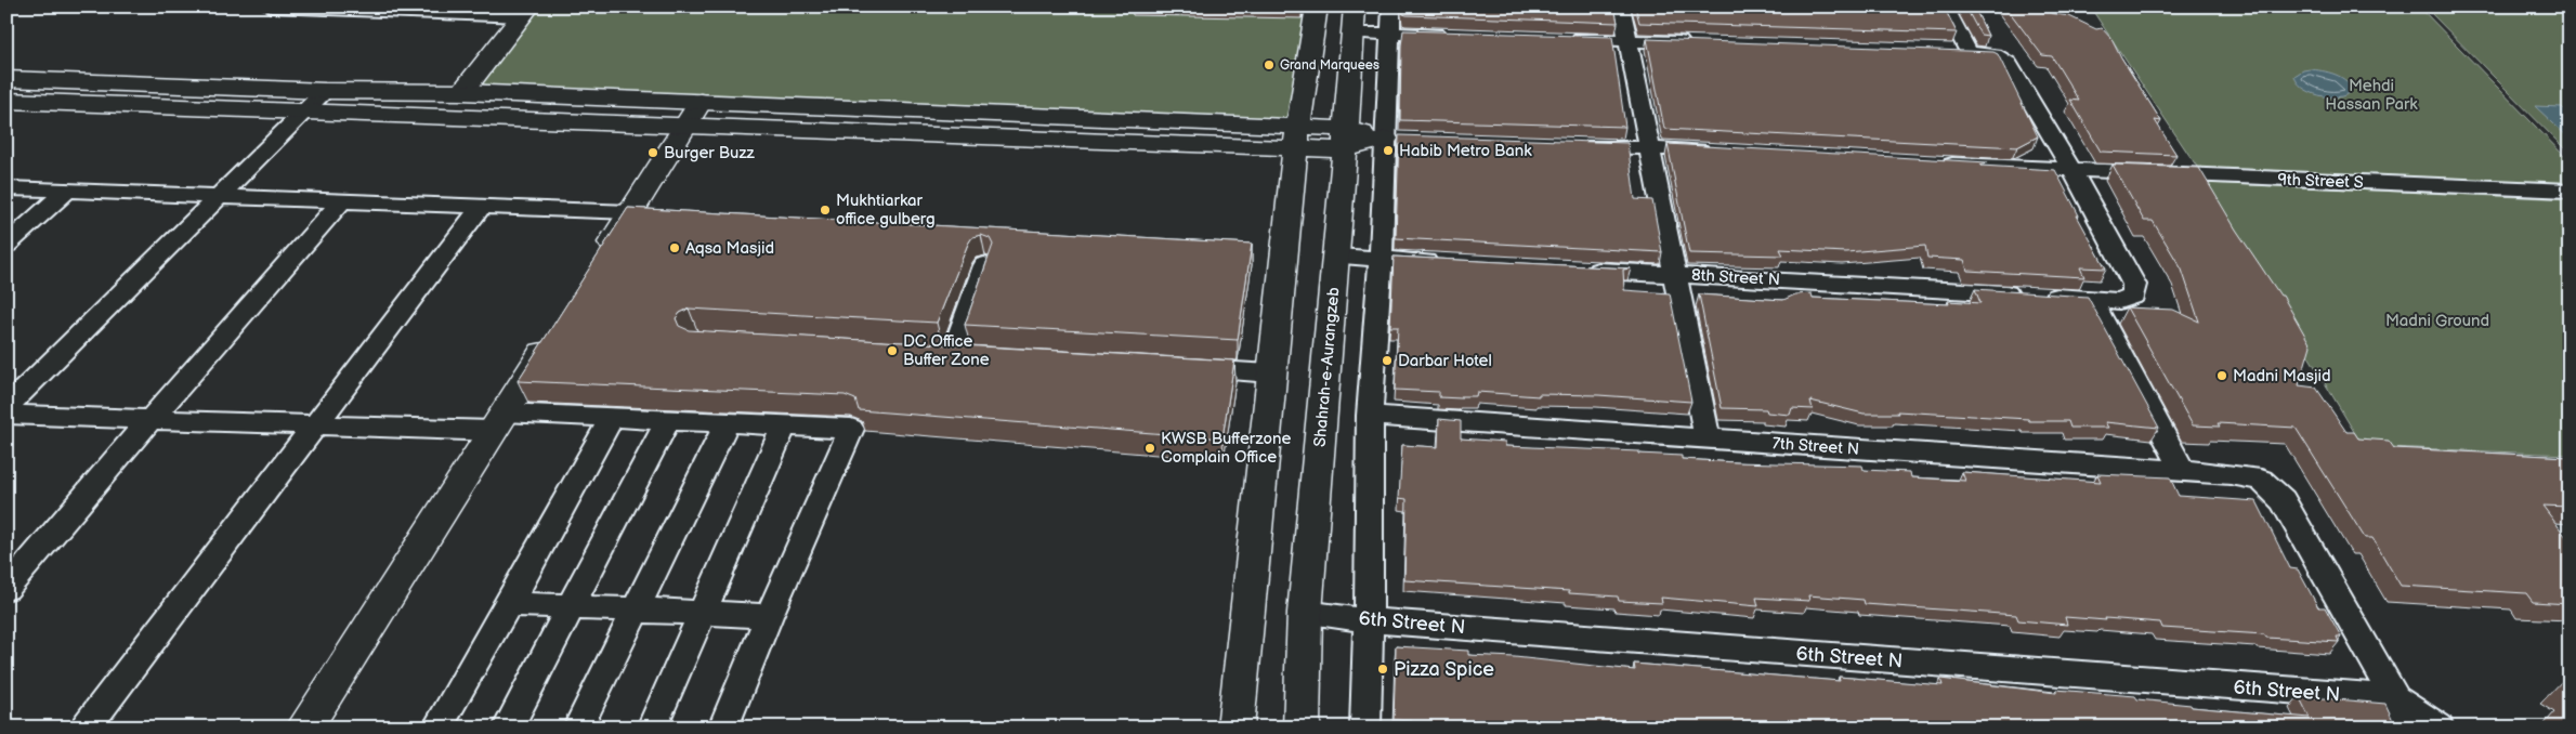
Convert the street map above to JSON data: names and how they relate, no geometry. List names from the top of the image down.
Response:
{
  "streets": {
    "main road": ["Shahrah-e-Aurangzeb"],
    "street": [
      "9th Street S",
      "8th Street N",
      "7th Street N",
      "6th Street N"
    ]
  },
  "crossings": [
    ["9th Street S", "8th Street N"],
    ["Shahrah-e-Aurangzeb", "6th Street N"],
    ["7th Street N", "6th Street N"]
  ],
  "parks": ["Mehdi Hassan Park", "Madni Ground"],
  "places": [
    "Grand Marquees",
    "Habib Metro Bank",
    "Burger Buzz",
    "Mukhtiarkar office gulberg",
    "Aqsa Masjid",
    "DC Office Buffer Zone",
    "Darbar Hotel",
    "Madni Masjid",
    "KWSB Bufferzone Complain Office",
    "Pizza Spice"
  ]
}
